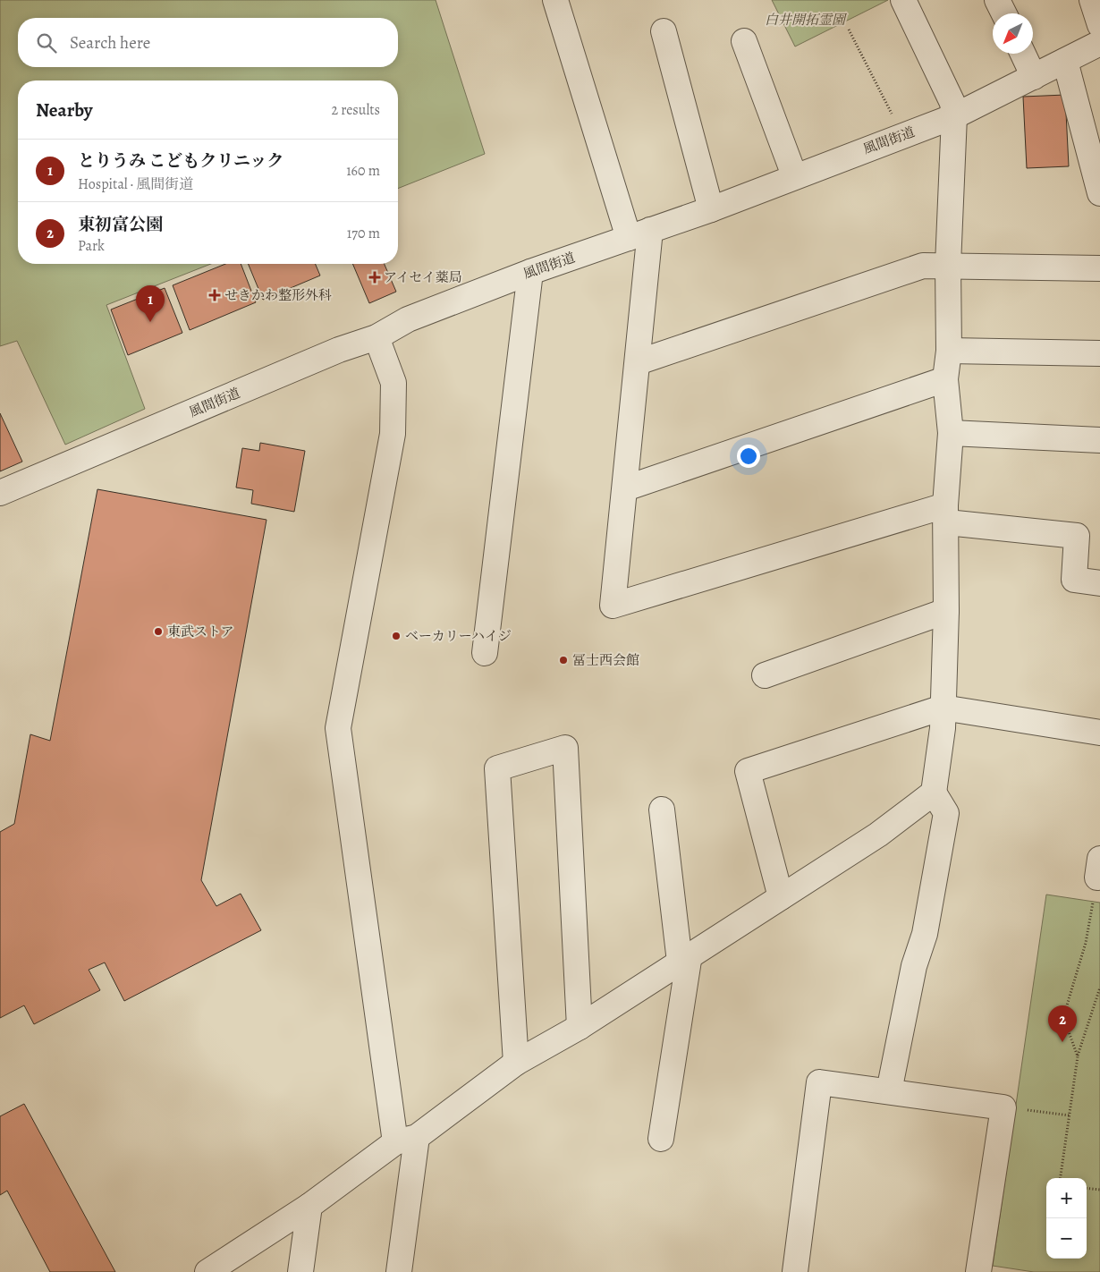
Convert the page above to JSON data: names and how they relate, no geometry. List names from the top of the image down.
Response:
{
  "streets": {
    "street": ["風間街道"]
  },
  "parks": ["白井開拓霊園"],
  "places": {
    "health": ["アイセイ薬局", "せきかわ整形外科"],
    "other": ["東武ストア", "ベーカリーハイジ", "冨士西会館"]
  },
  "north": "bottom left",
  "page": {
    "search": "Search here",
    "heading": ["Nearby", "2 results"],
    "list": [
      {
        "mark": "1",
        "name": "とりうみ こどもクリニック",
        "note": "Hospital · 風間街道",
        "value": "160 m"
      },
      {
        "mark": "2",
        "name": "東初富公園",
        "note": "Park",
        "value": "170 m"
      }
    ],
    "pins": ["1", "2"],
    "map_buttons": ["+", "−"]
  }
}
